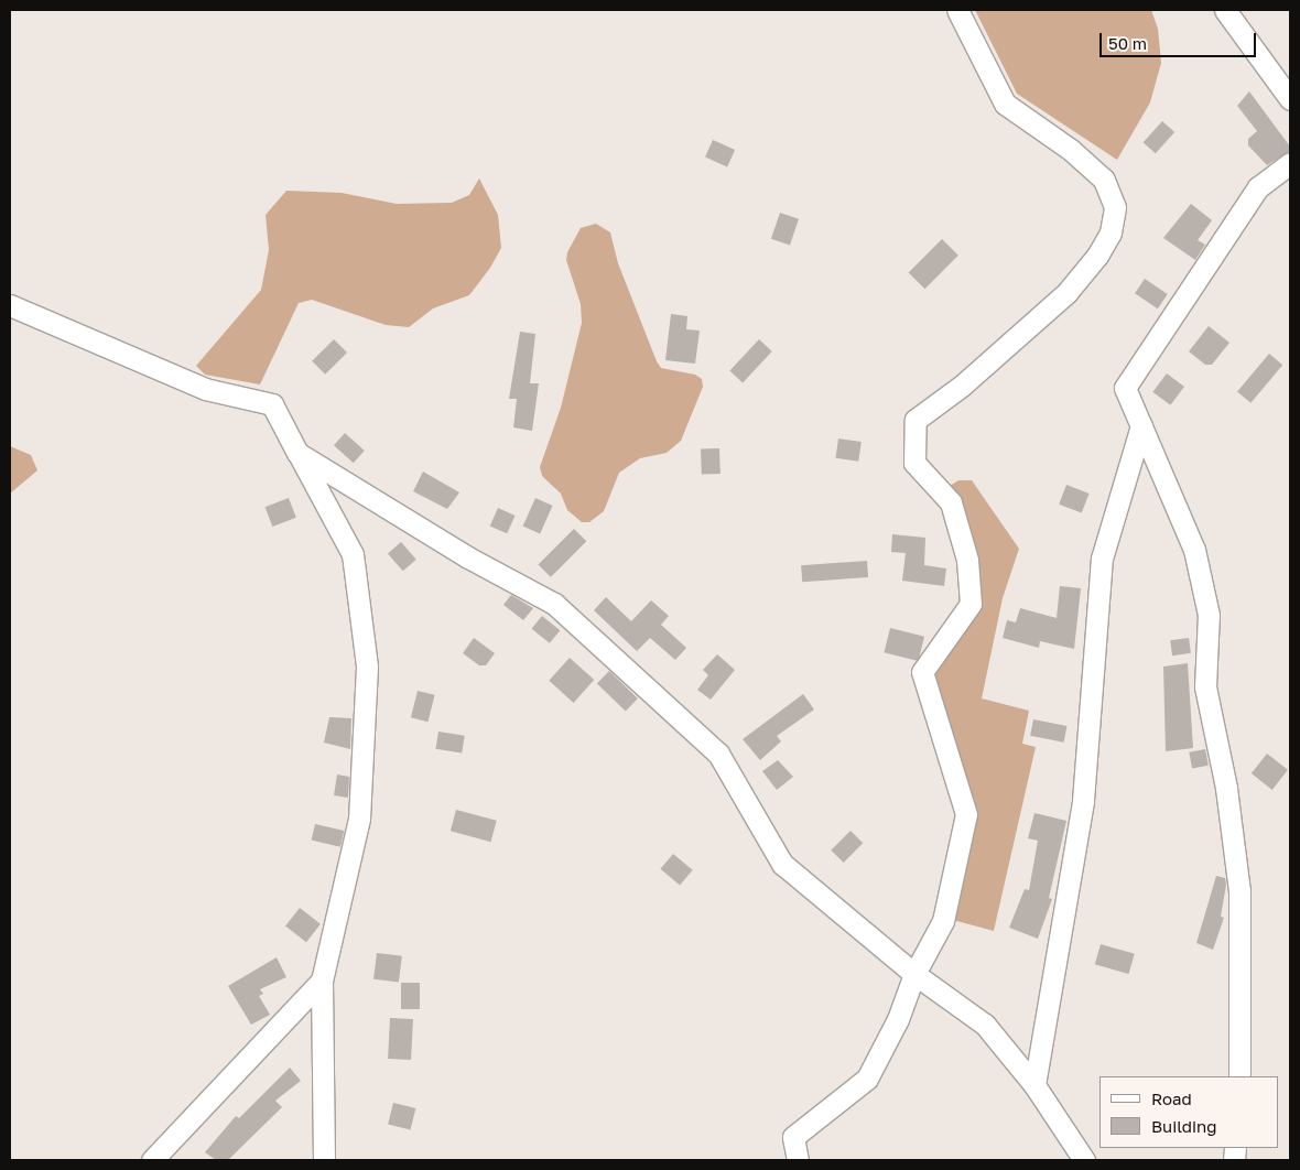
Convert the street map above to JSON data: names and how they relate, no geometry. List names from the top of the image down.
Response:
{
  "legend": ["Road", "Building"],
  "scale_bar": "50 m"
}
